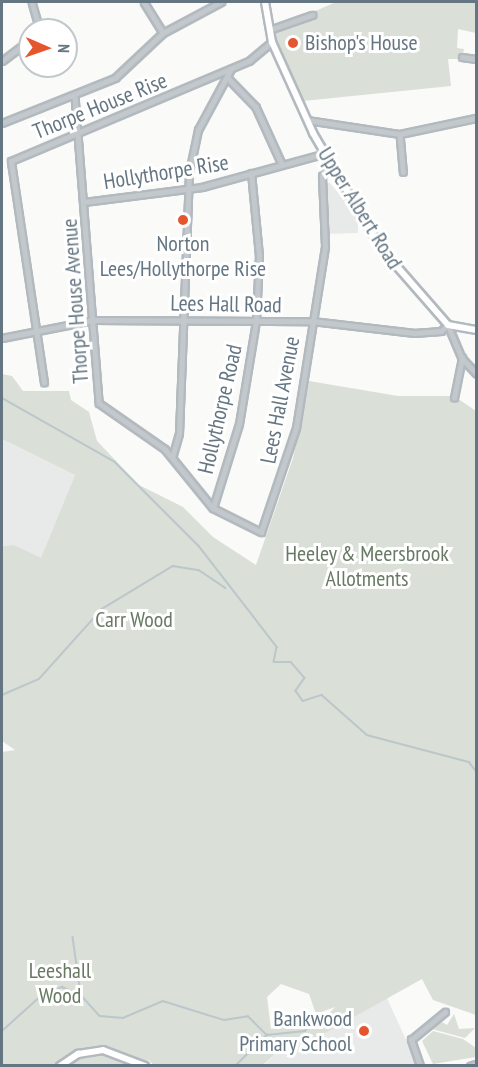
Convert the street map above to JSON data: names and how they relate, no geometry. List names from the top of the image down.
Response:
{
  "streets": {
    "street": [
      "Thorpe House Rise",
      "Hollythorpe Rise",
      "Upper Albert Road",
      "Thorpe House Avenue",
      "Lees Hall Road",
      "Lees Hall Avenue",
      "Hollythorpe Road"
    ]
  },
  "crossings": [
    ["Thorpe House Rise", "Upper Albert Road"],
    ["Thorpe House Rise", "Thorpe House Avenue"],
    ["Thorpe House Rise", "Lees Hall Road"],
    ["Hollythorpe Rise", "Upper Albert Road"],
    ["Hollythorpe Rise", "Thorpe House Avenue"],
    ["Hollythorpe Rise", "Hollythorpe Road"],
    ["Upper Albert Road", "Lees Hall Road"],
    ["Upper Albert Road", "Lees Hall Avenue"],
    ["Thorpe House Avenue", "Lees Hall Road"],
    ["Thorpe House Avenue", "Lees Hall Avenue"],
    ["Thorpe House Avenue", "Hollythorpe Road"],
    ["Lees Hall Road", "Lees Hall Avenue"],
    ["Lees Hall Road", "Hollythorpe Road"]
  ],
  "parks": ["Heeley & Meersbrook Allotments", "Carr Wood", "Leeshall Wood"],
  "places": ["Bishop's House", "Norton Lees/Hollythorpe Rise", "Bankwood Primary School"],
  "north": "right"
}
